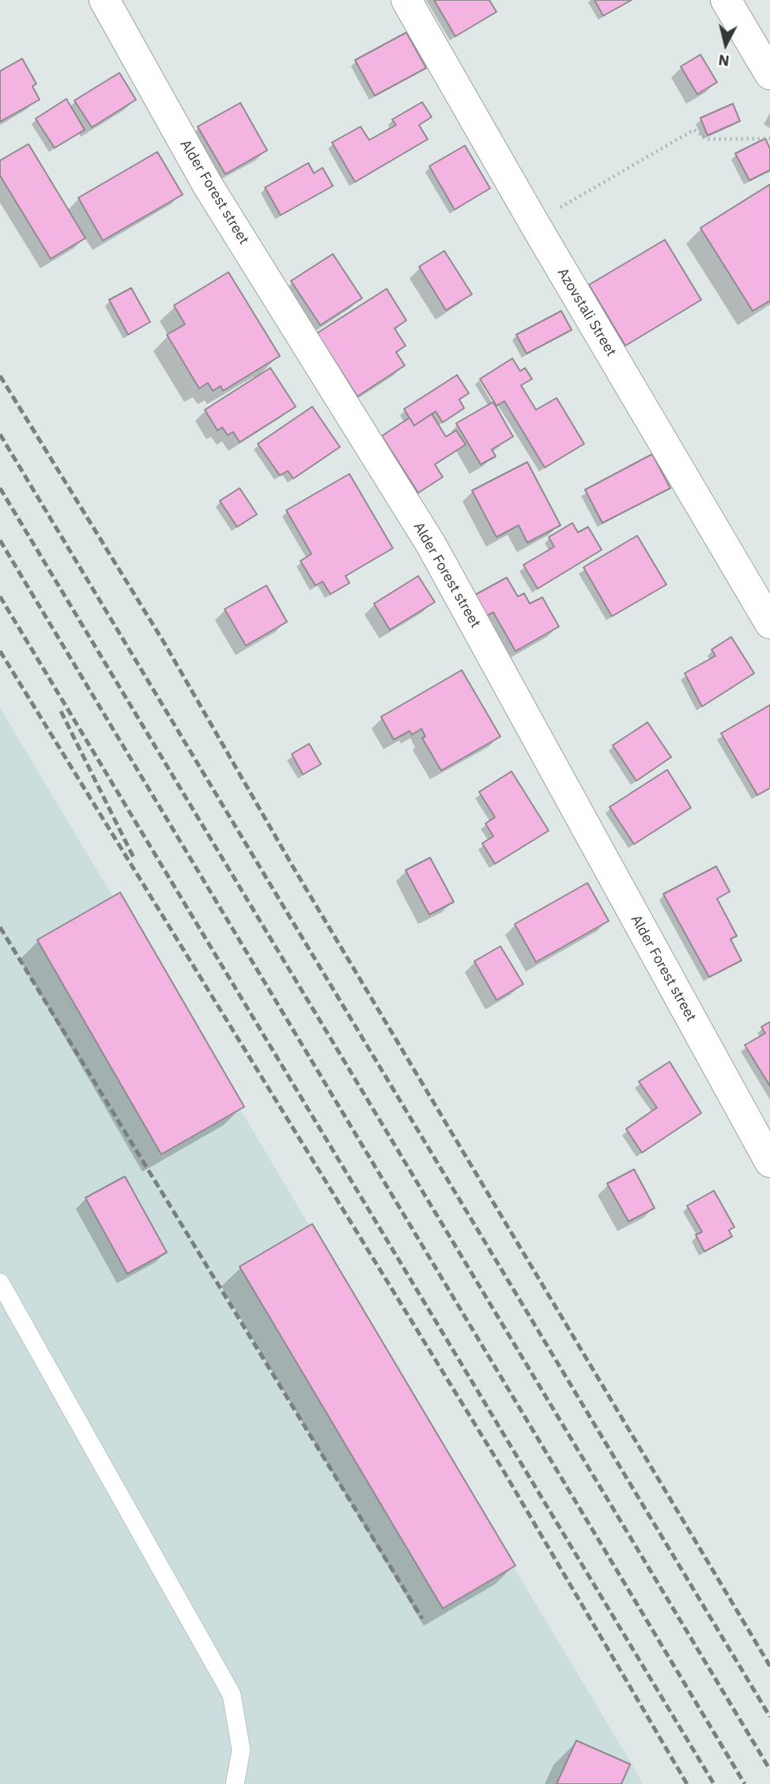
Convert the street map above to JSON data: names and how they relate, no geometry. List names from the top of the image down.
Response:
{
  "streets": {
    "street": ["Alder Forest street", "Azovstali Street"]
  },
  "north": "bottom"
}
